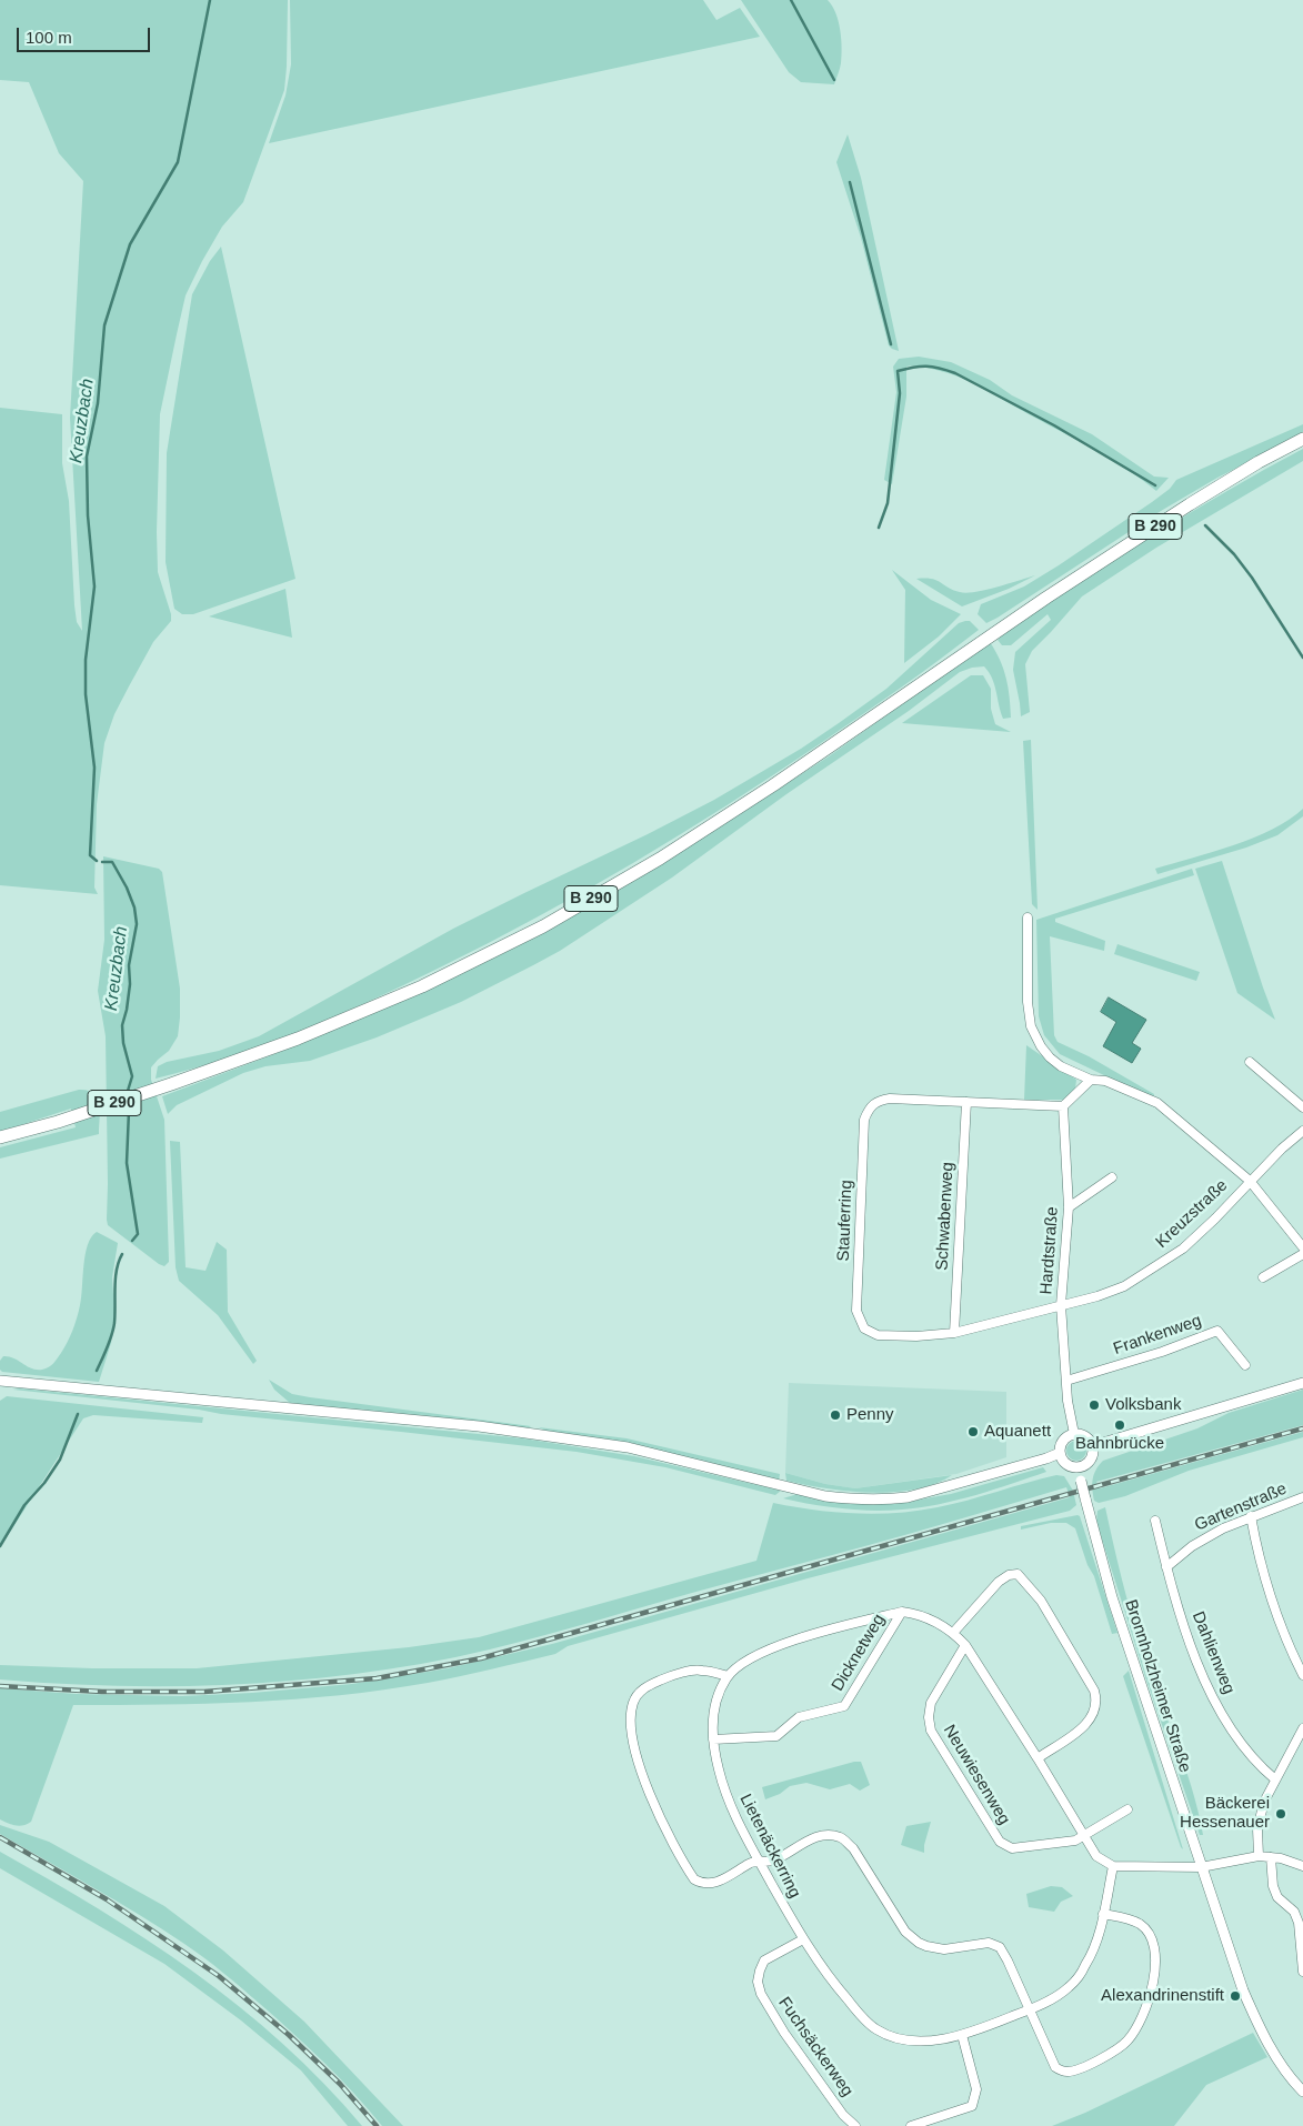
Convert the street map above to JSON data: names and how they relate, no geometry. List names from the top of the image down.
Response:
{
  "streets": {
    "main road": ["B 290"],
    "street": [
      "Kreuzstraße",
      "Schwabenweg",
      "Stauferring",
      "Hardtstraße",
      "Frankenweg",
      "Gartenstraße",
      "Dicknetweg",
      "Dahlienweg",
      "Bronnholzheimer Straße",
      "Neuwiesenweg",
      "Lietenäckerring",
      "Fuchsäckerweg"
    ]
  },
  "crossings": [
    ["Kreuzstraße", "Stauferring"],
    ["Kreuzstraße", "Hardtstraße"],
    ["Schwabenweg", "Stauferring"],
    ["Stauferring", "Hardtstraße"],
    ["Hardtstraße", "Frankenweg"],
    ["Hardtstraße", "Bronnholzheimer Straße"],
    ["Gartenstraße", "Dahlienweg"],
    ["Dicknetweg", "Lietenäckerring"],
    ["Lietenäckerring", "Fuchsäckerweg"]
  ],
  "water": ["Kreuzbach"],
  "places": [
    "Volksbank",
    "Penny",
    "Bahnbrücke",
    "Aquanett",
    "Bäckerei Hessenauer",
    "Alexandrinenstift"
  ],
  "scale_bar": "100 m"
}
